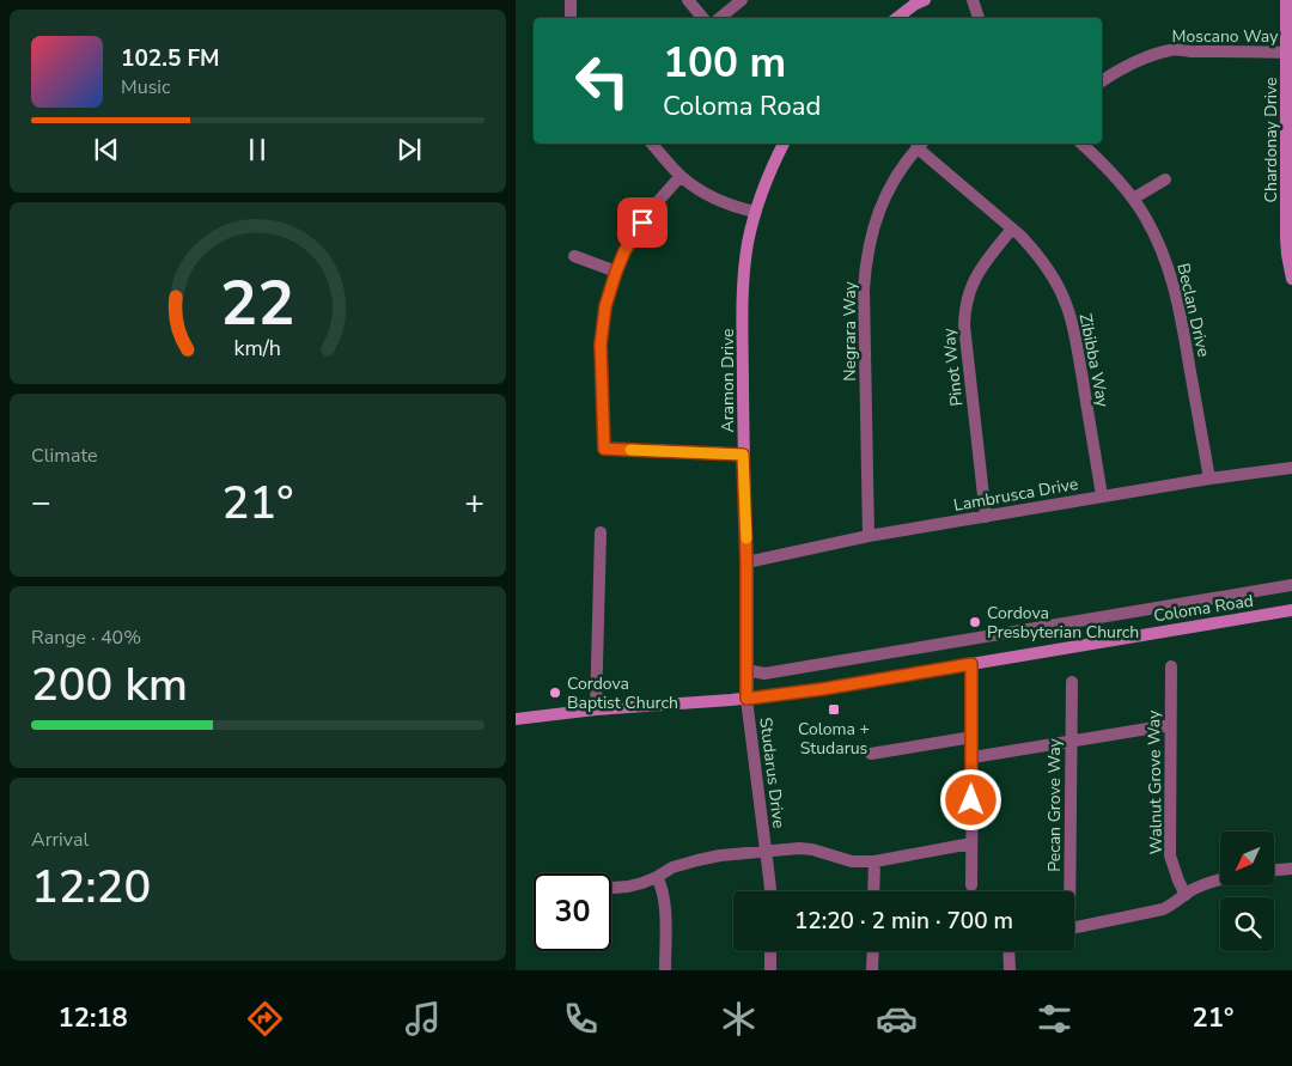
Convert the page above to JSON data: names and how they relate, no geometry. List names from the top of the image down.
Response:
{
  "streets": {
    "street": [
      "Moscano Way",
      "Chardonay Drive",
      "Beclan Drive",
      "Negrara Way",
      "Zibibba Way",
      "Pinot Way",
      "Aramon Drive",
      "Lambrusca Drive",
      "Coloma Road",
      "Studarus Drive",
      "Walnut Grove Way",
      "Pecan Grove Way"
    ]
  },
  "crossings": [
    ["Moscano Way", "Chardonay Drive"],
    ["Beclan Drive", "Lambrusca Drive"],
    ["Negrara Way", "Zibibba Way"],
    ["Negrara Way", "Lambrusca Drive"],
    ["Zibibba Way", "Pinot Way"],
    ["Zibibba Way", "Lambrusca Drive"],
    ["Pinot Way", "Lambrusca Drive"],
    ["Aramon Drive", "Lambrusca Drive"],
    ["Aramon Drive", "Coloma Road"],
    ["Aramon Drive", "Studarus Drive"],
    ["Coloma Road", "Studarus Drive"]
  ],
  "places": {
    "other": ["Cordova Presbyterian Church", "Cordova Baptist Church"],
    "transit": ["Coloma + Studarus"]
  },
  "north": "bottom left",
  "page": {
    "turn": ["100 m", "Coloma Road"],
    "song": ["102.5 FM", "Music"],
    "tile": [
      "Climate",
      ["Range · 40%", "200 km"],
      ["Arrival", "12:20"]
    ],
    "heat": ["−", "21°", "+"],
    "limit": "30",
    "trip": "12:20 · 2 min · 700 m",
    "tabs": ["12:18", "21°"],
    "gauge": ["22", "km/h"]
  }
}
